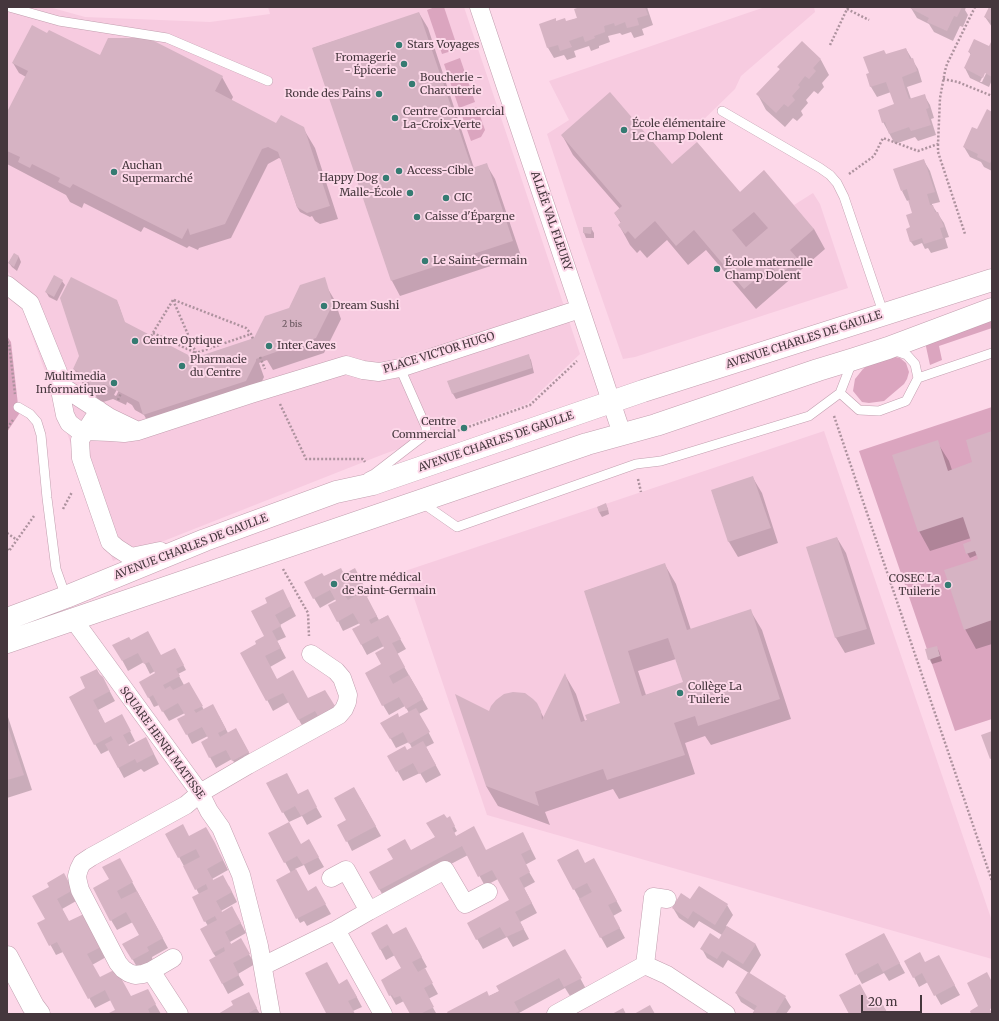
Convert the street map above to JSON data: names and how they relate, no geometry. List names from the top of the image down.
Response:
{
  "streets": {
    "main road": ["AVENUE CHARLES DE GAULLE"],
    "street": ["ALLÉE VAL FLEURY", "PLACE VICTOR HUGO", "SQUARE HENRI MATISSE"]
  },
  "crossings": [
    ["ALLÉE VAL FLEURY", "AVENUE CHARLES DE GAULLE"],
    ["ALLÉE VAL FLEURY", "PLACE VICTOR HUGO"]
  ],
  "places": [
    "Stars Voyages",
    "Fromagerie - Épicerie",
    "Boucherie - Charcuterie",
    "Ronde des Pains",
    "Centre Commercial La-Croix-Verte",
    "École élémentaire Le Champ Dolent",
    "Access-Cible",
    "Auchan Supermarché",
    "Happy Dog",
    "Malle-École",
    "CIC",
    "Caisse d'Épargne",
    "Le Saint-Germain",
    "École maternelle Champ Dolent",
    "Dream Sushi",
    "Centre Optique",
    "Inter Caves",
    "Pharmacie du Centre",
    "Multimedia Informatique",
    "Centre Commercial",
    "Centre médical de Saint-Germain",
    "COSEC La Tuilerie",
    "Collège La Tuilerie"
  ],
  "house_numbers": ["2 bis"],
  "scale_bar": "20 m"
}
